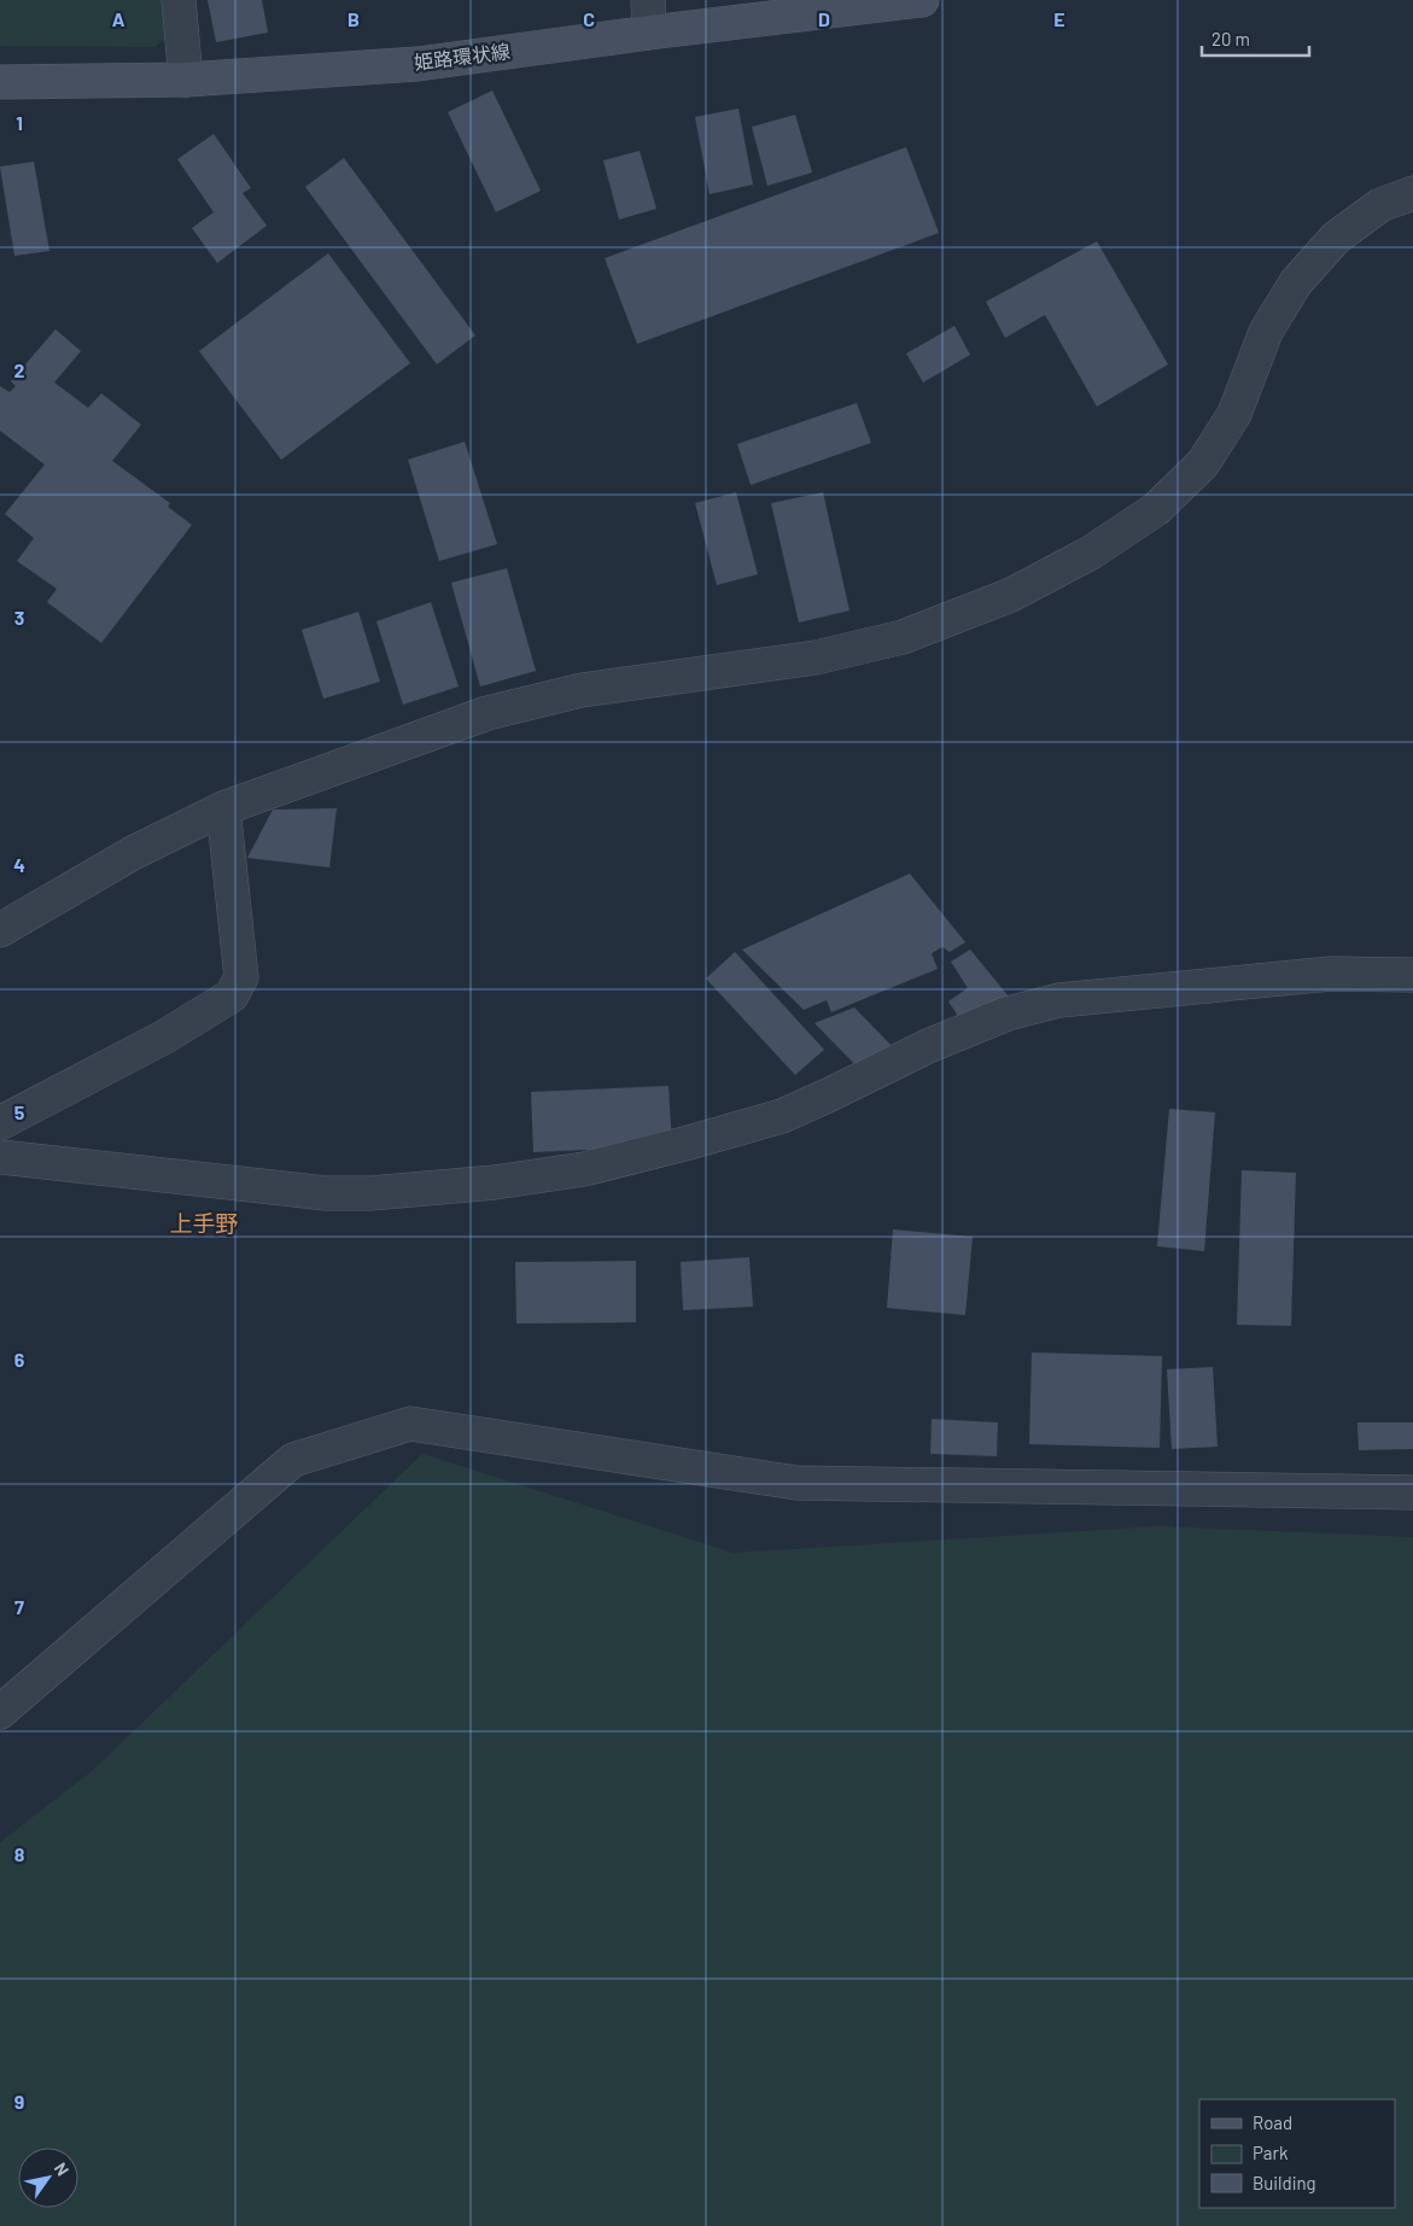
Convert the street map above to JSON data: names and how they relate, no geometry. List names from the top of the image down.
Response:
{
  "streets": {
    "main road": ["姫路環状線"]
  },
  "districts": ["上手野"],
  "legend": ["Road", "Park", "Building"],
  "scale_bar": "20 m",
  "north": "top right",
  "grid": {
    "columns": [
      "A",
      "B",
      "C",
      "D",
      "E"
    ],
    "rows": [
      "1",
      "2",
      "3",
      "4",
      "5",
      "6",
      "7",
      "8",
      "9"
    ]
  }
}
